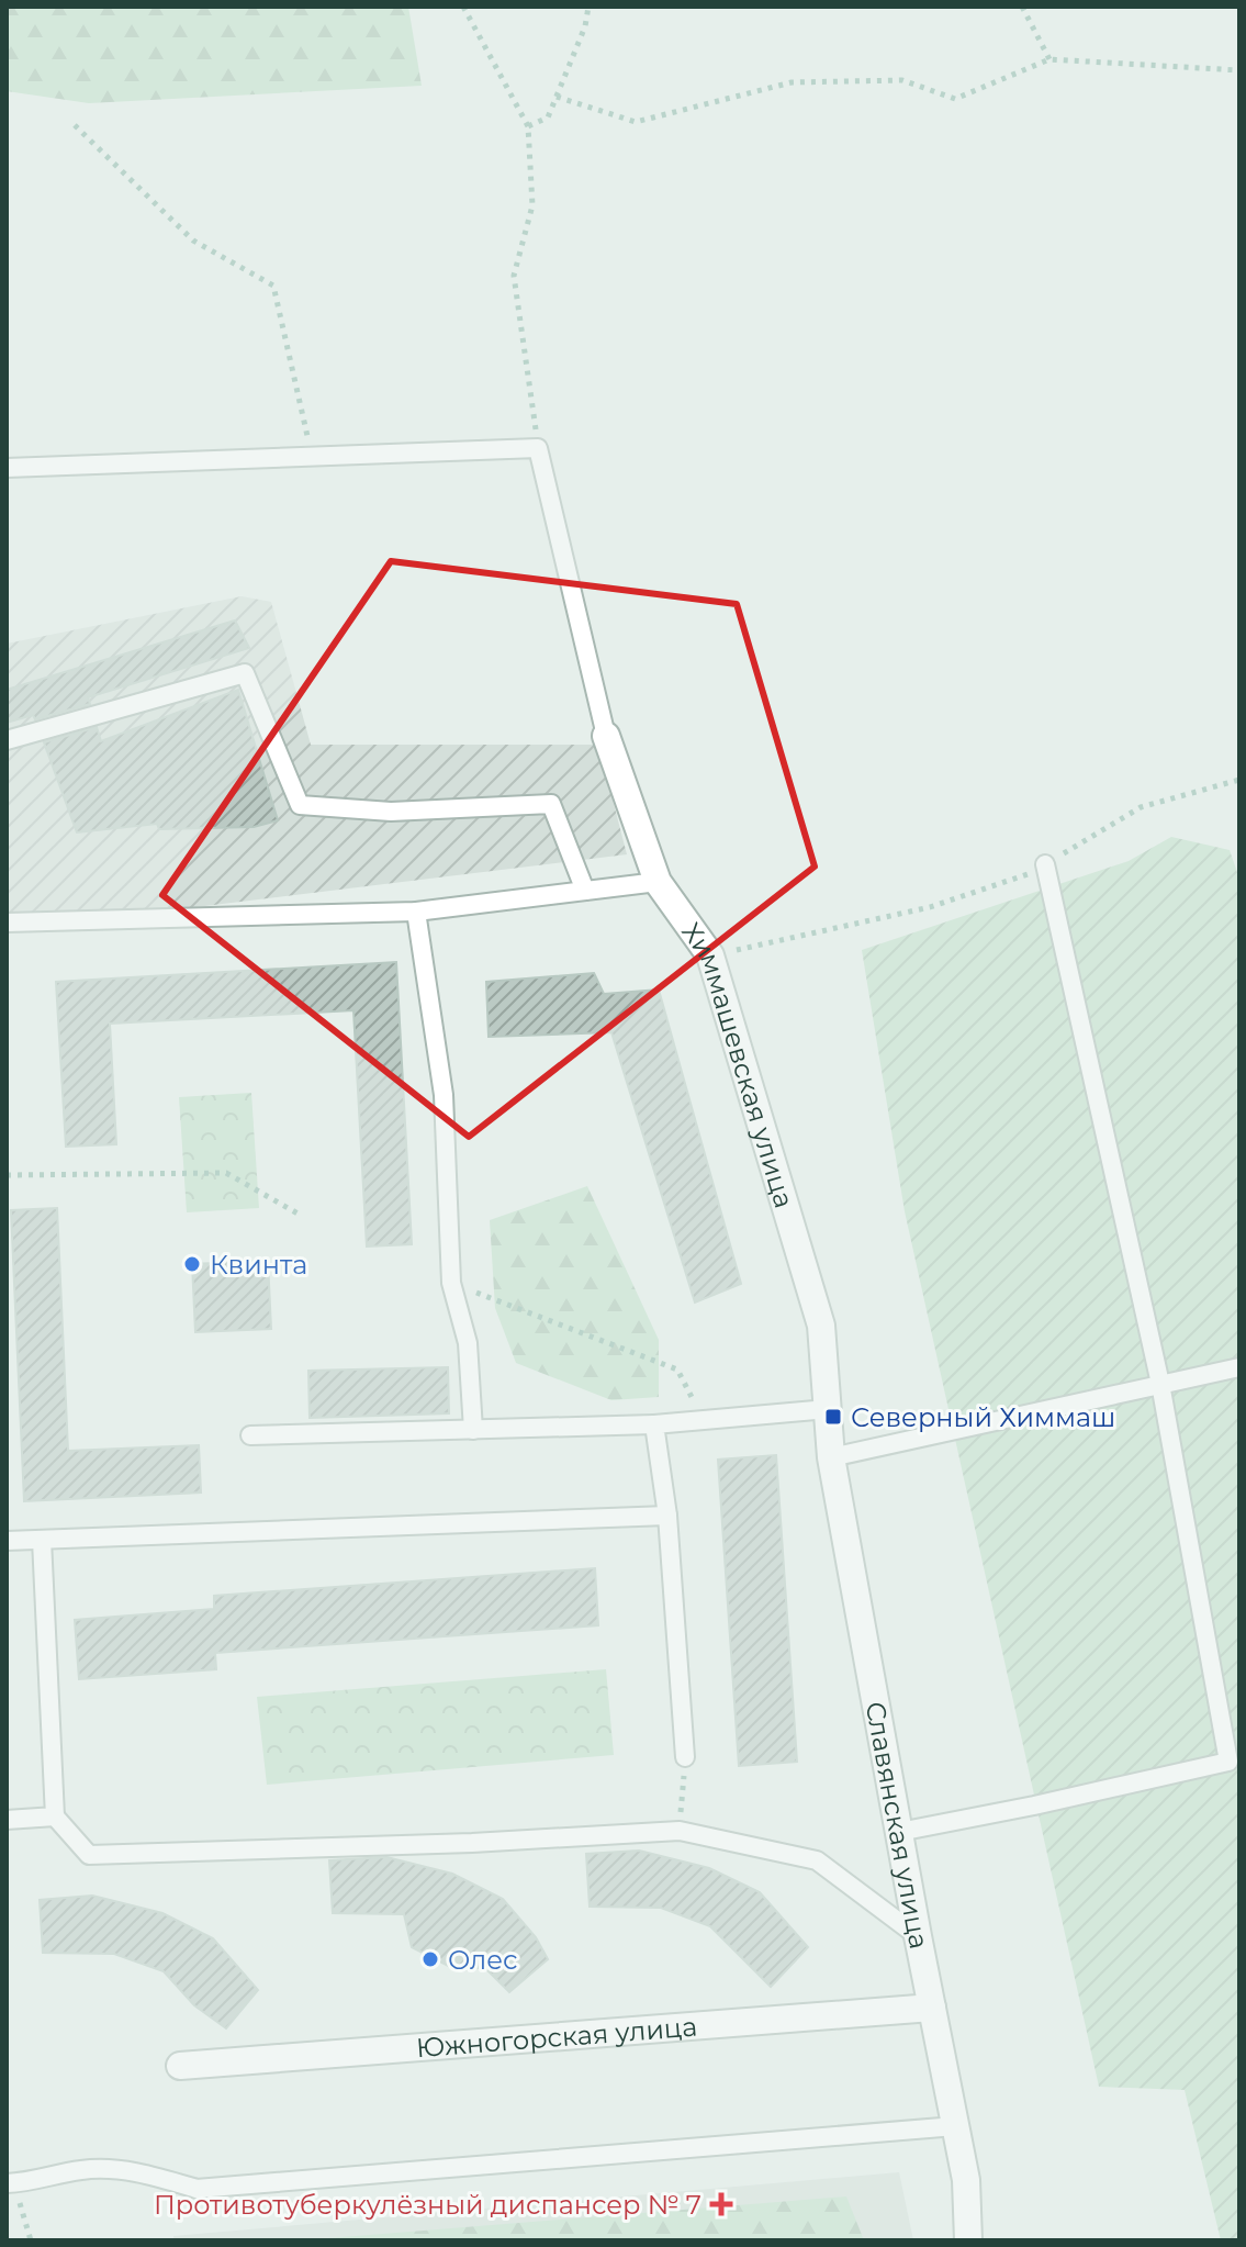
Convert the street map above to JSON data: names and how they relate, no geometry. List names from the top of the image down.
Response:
{
  "streets": {
    "street": ["Химмашевская улица", "Славянская улица", "Южногорская улица"]
  },
  "crossings": [
    ["Химмашевская улица", "Славянская улица"],
    ["Славянская улица", "Южногорская улица"]
  ],
  "places": {
    "other": ["Квинта", "Олес"],
    "transit": ["Северный Химмаш"],
    "health": ["Противотуберкулёзный диспансер № 7"]
  }
}
